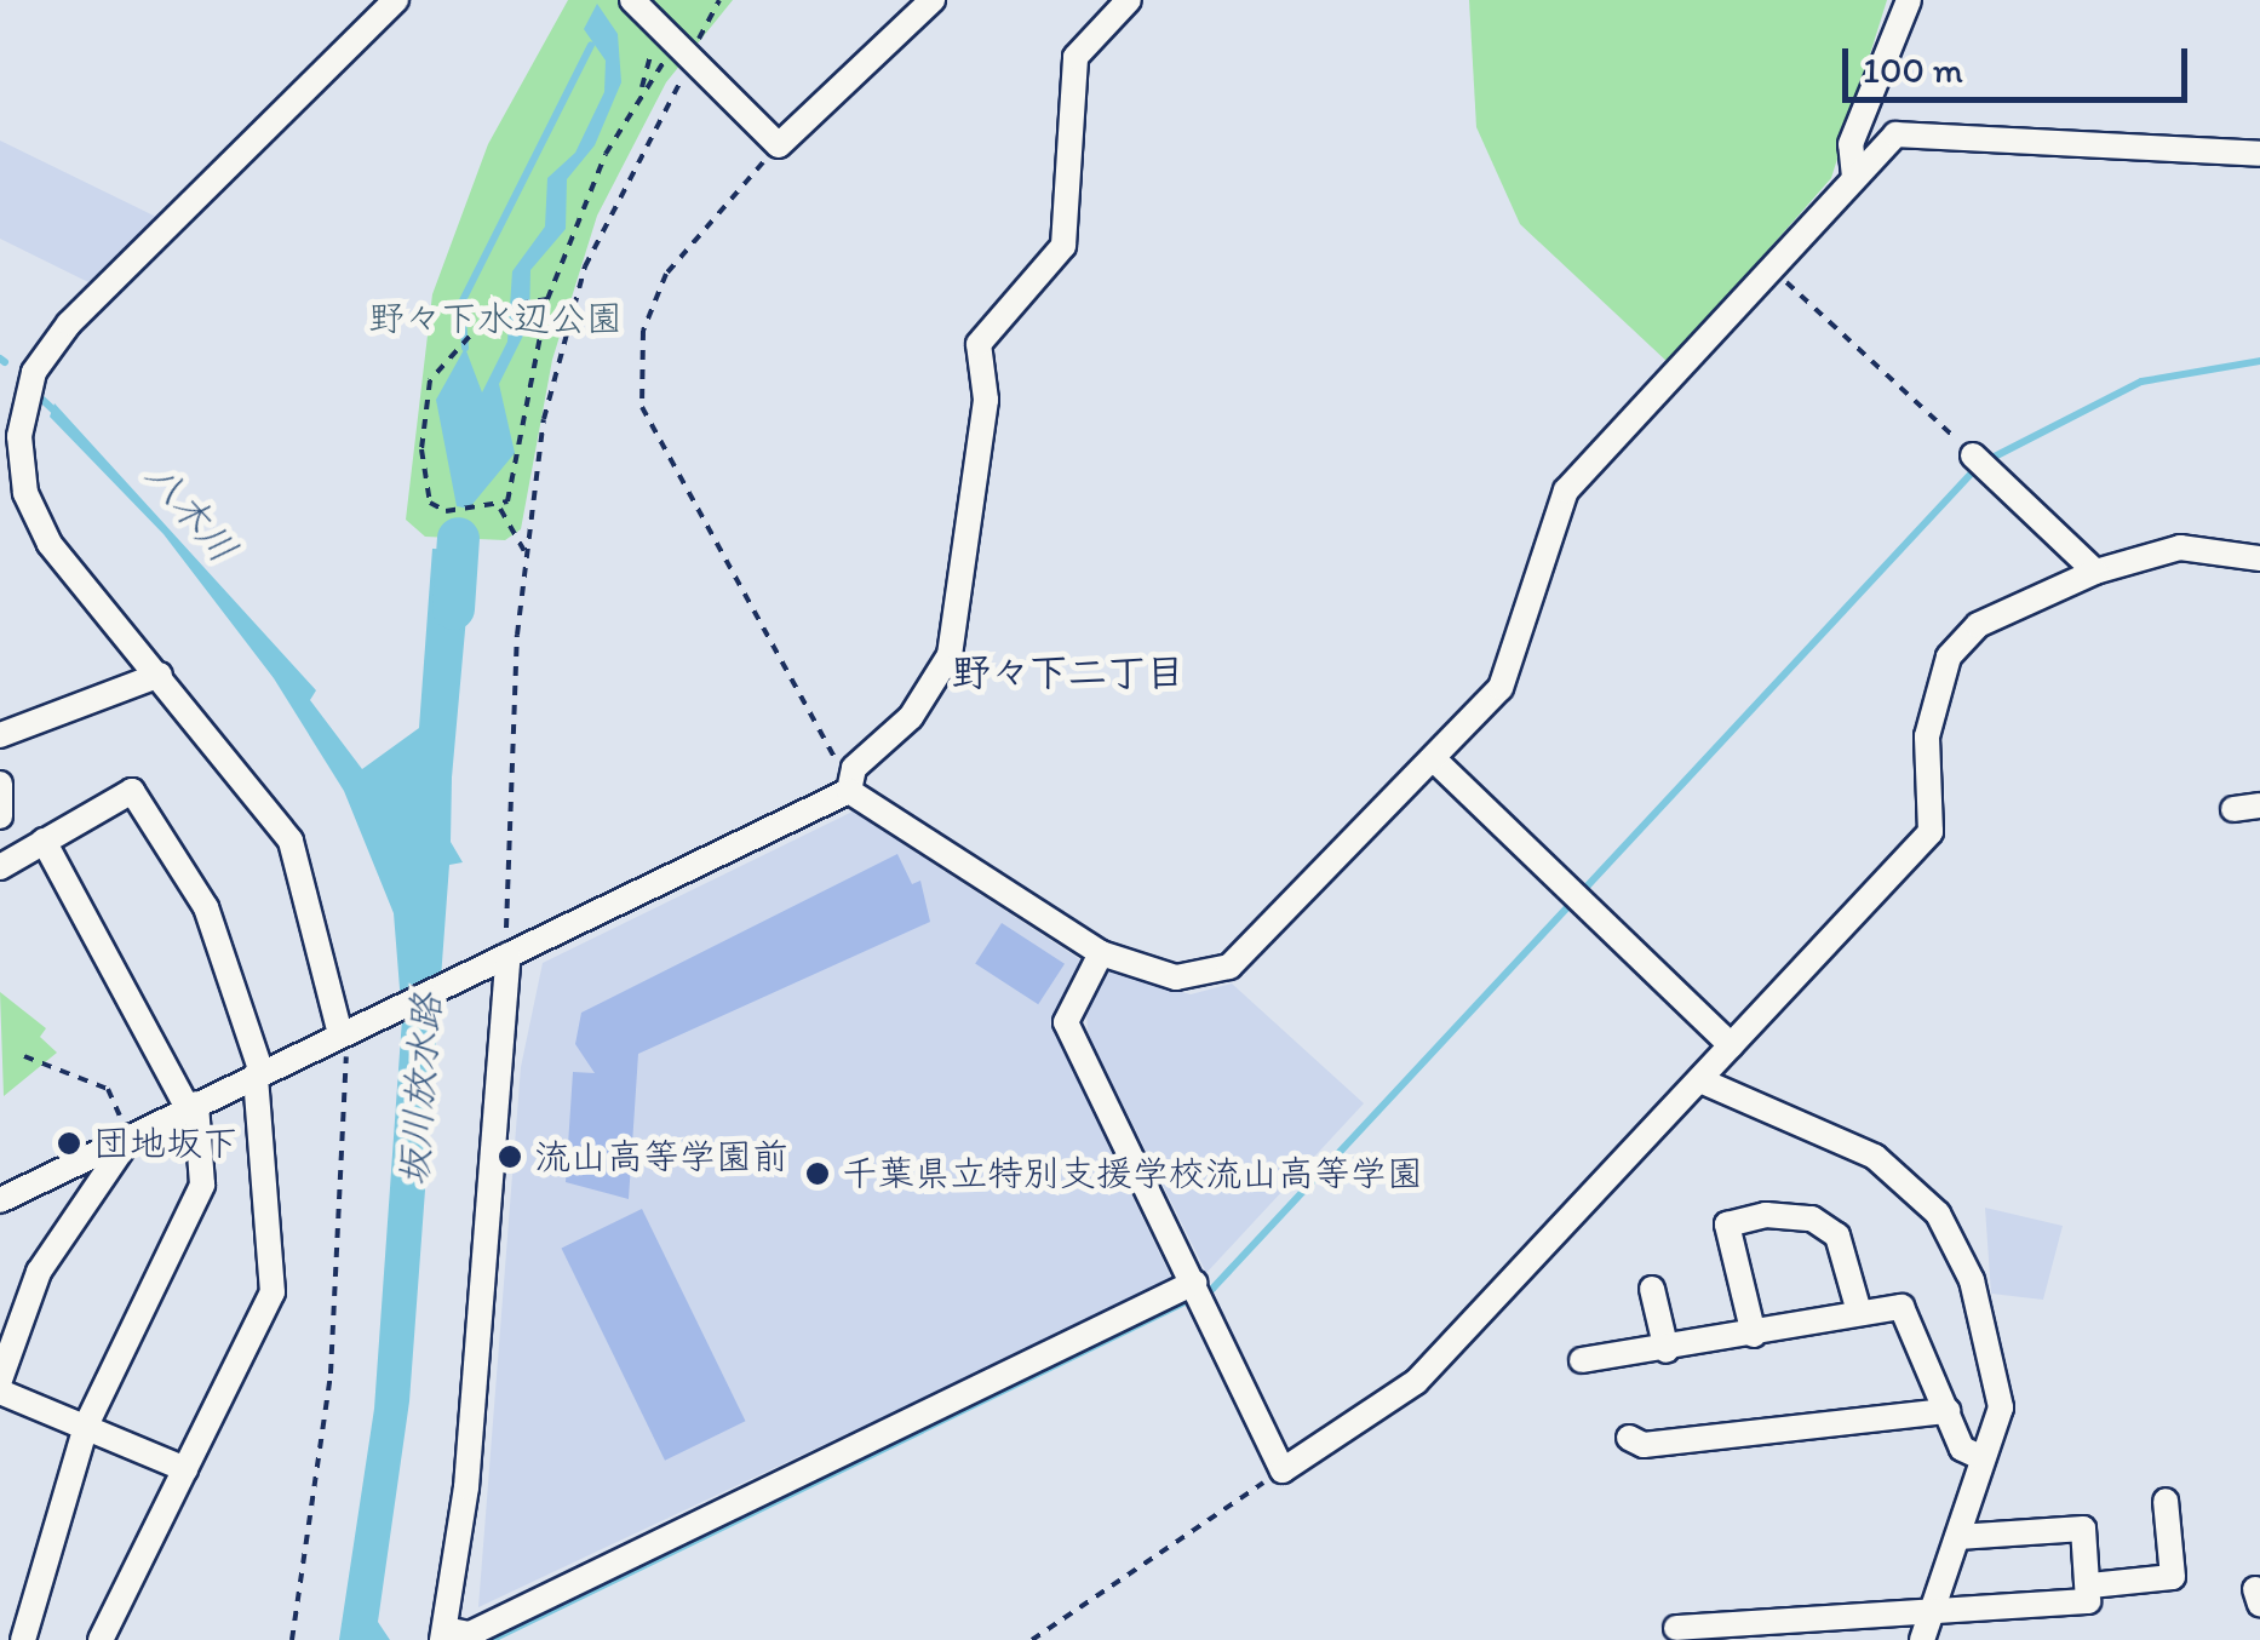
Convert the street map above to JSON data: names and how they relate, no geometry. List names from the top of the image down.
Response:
{
  "districts": ["野々下二丁目"],
  "water": ["八木川", "坂川放水路"],
  "parks": ["野々下水辺公園"],
  "places": ["団地坂下", "流山高等学園前", "千葉県立特別支援学校流山高等学園"],
  "scale_bar": "100 m"
}
